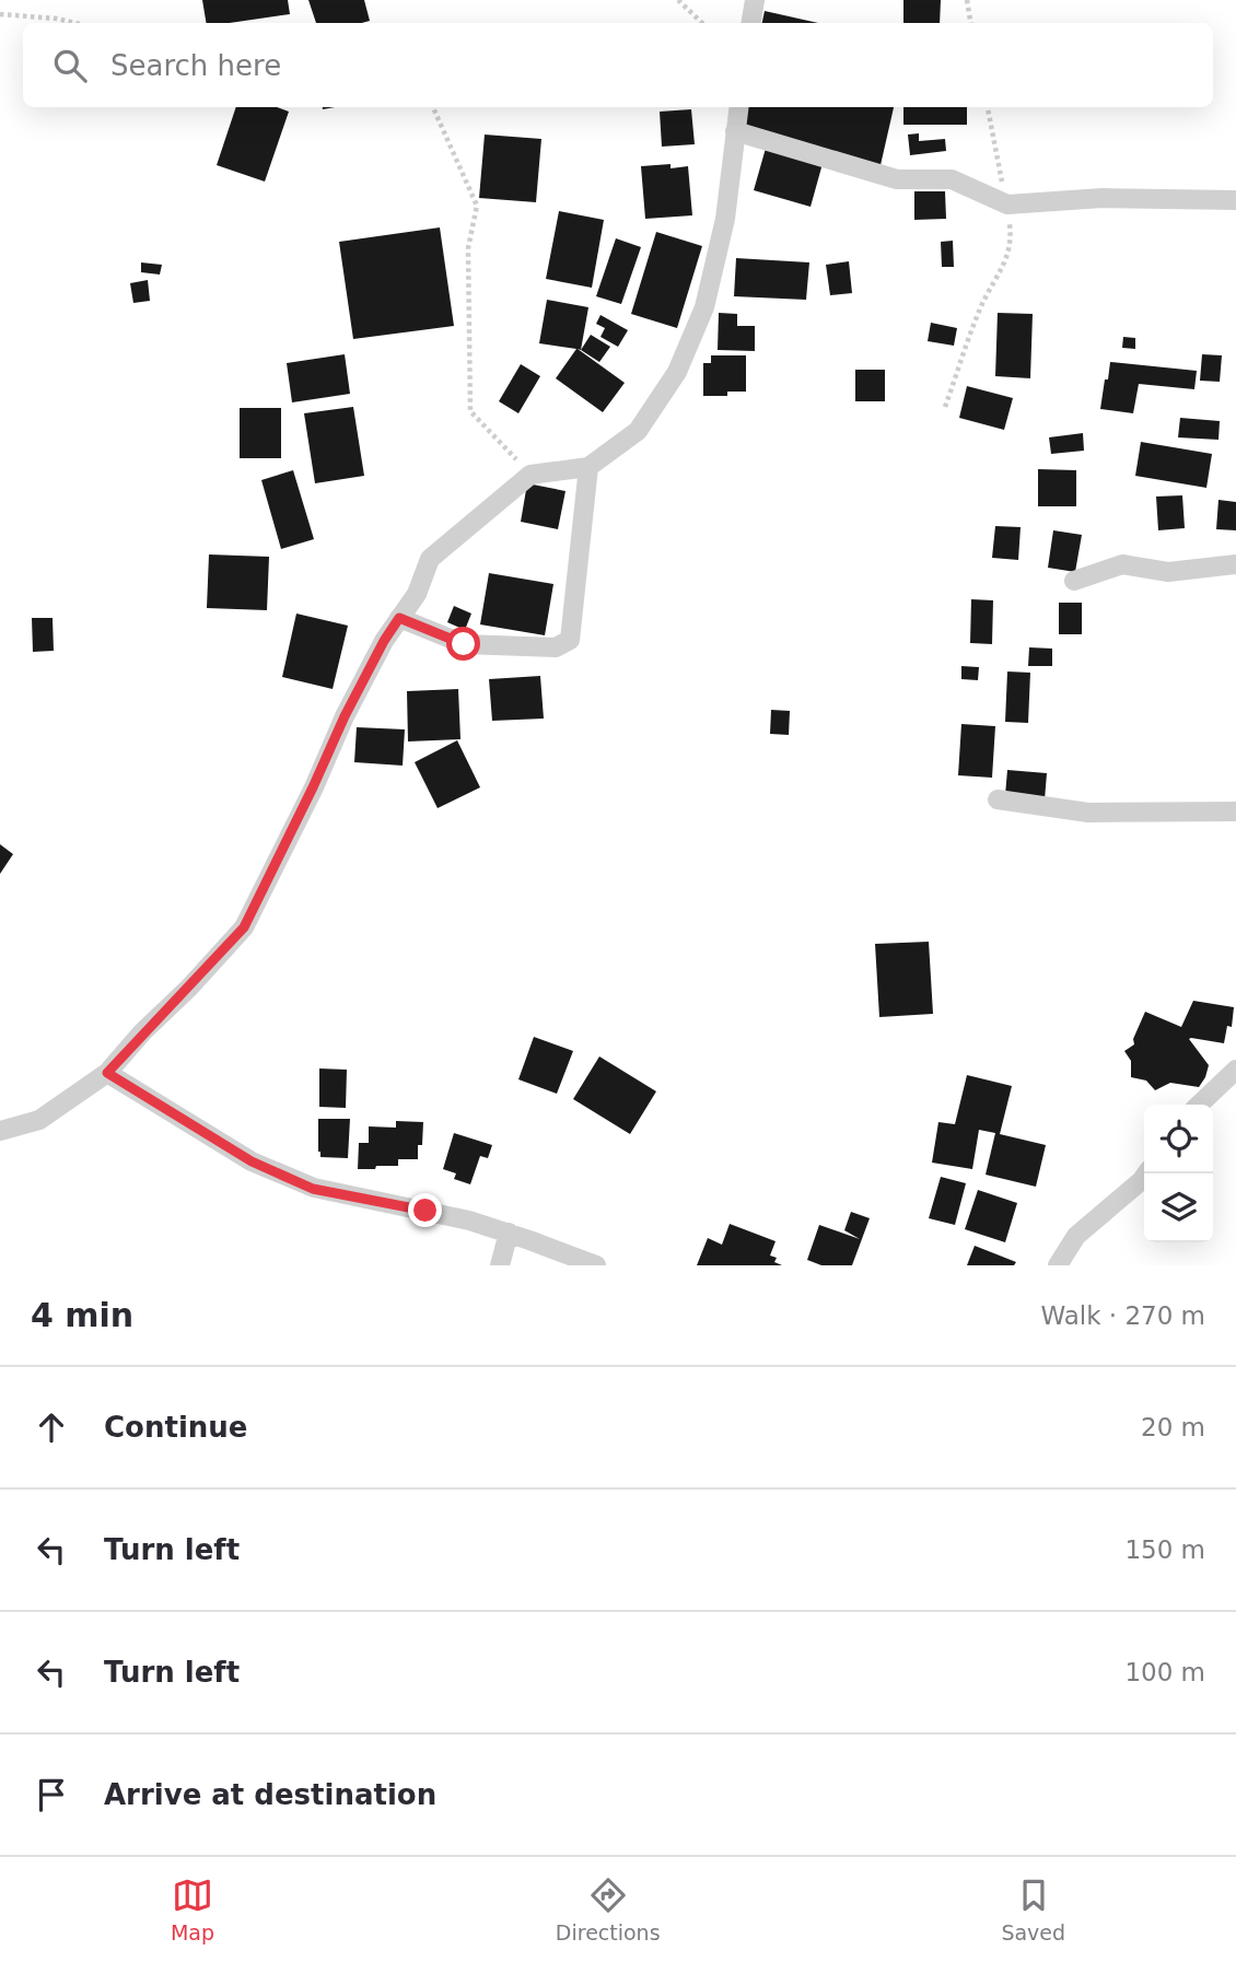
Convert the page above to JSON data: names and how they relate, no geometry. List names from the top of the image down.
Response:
{
  "page": {
    "search": "Search here",
    "heading": ["4 min", "Walk · 270 m"],
    "list": [
      ["Continue", "20 m"],
      ["Turn left", "150 m"],
      ["Turn left", "100 m"],
      "Arrive at destination"
    ],
    "nav": ["Map", "Directions", "Saved"]
  }
}
